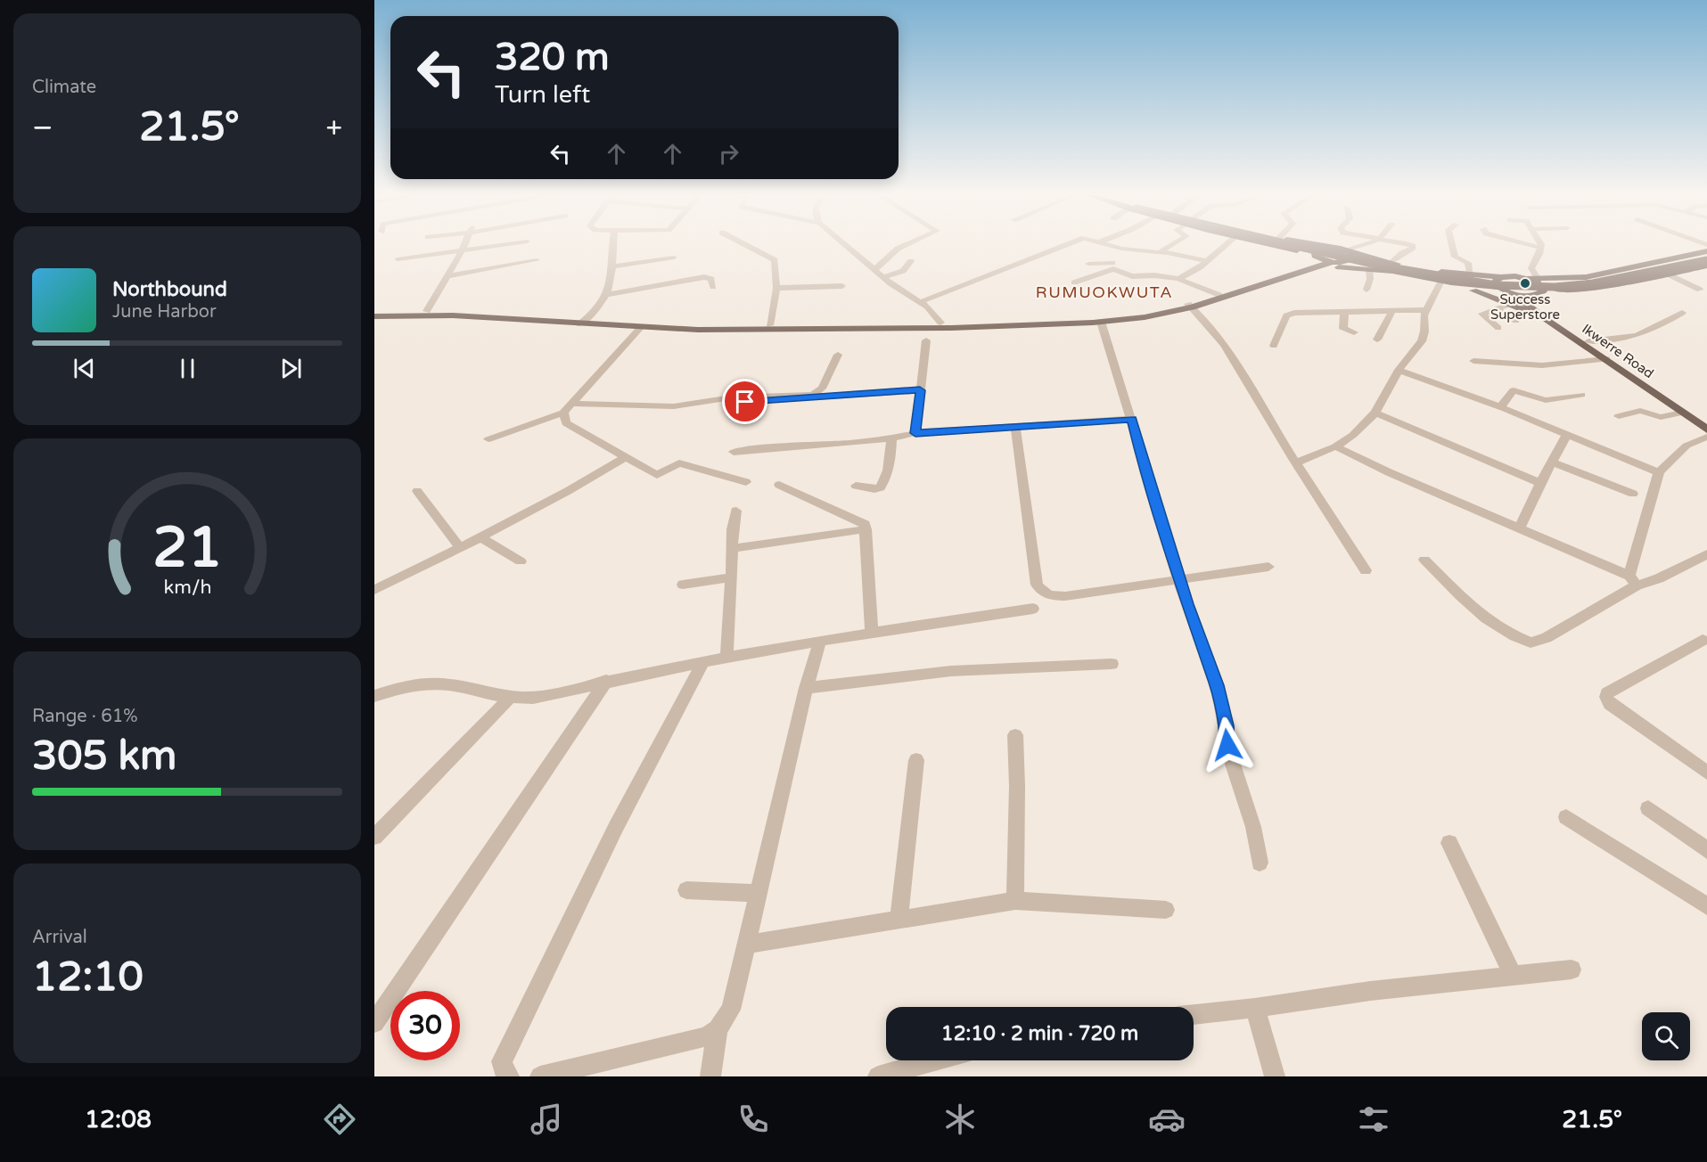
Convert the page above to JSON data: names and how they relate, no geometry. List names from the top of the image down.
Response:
{
  "streets": {
    "main road": ["Ikwerre Road"]
  },
  "districts": ["RUMUOKWUTA"],
  "places": ["Success Superstore"],
  "page": {
    "tile": [
      "Climate",
      ["Range · 61%", "305 km"],
      ["Arrival", "12:10"]
    ],
    "turn": ["320 m", "Turn left"],
    "heat": ["−", "21.5°", "+"],
    "song": ["Northbound", "June Harbor"],
    "limit": "30",
    "trip": "12:10 · 2 min · 720 m",
    "tabs": ["12:08", "21.5°"],
    "gauge": ["21", "km/h"]
  }
}
